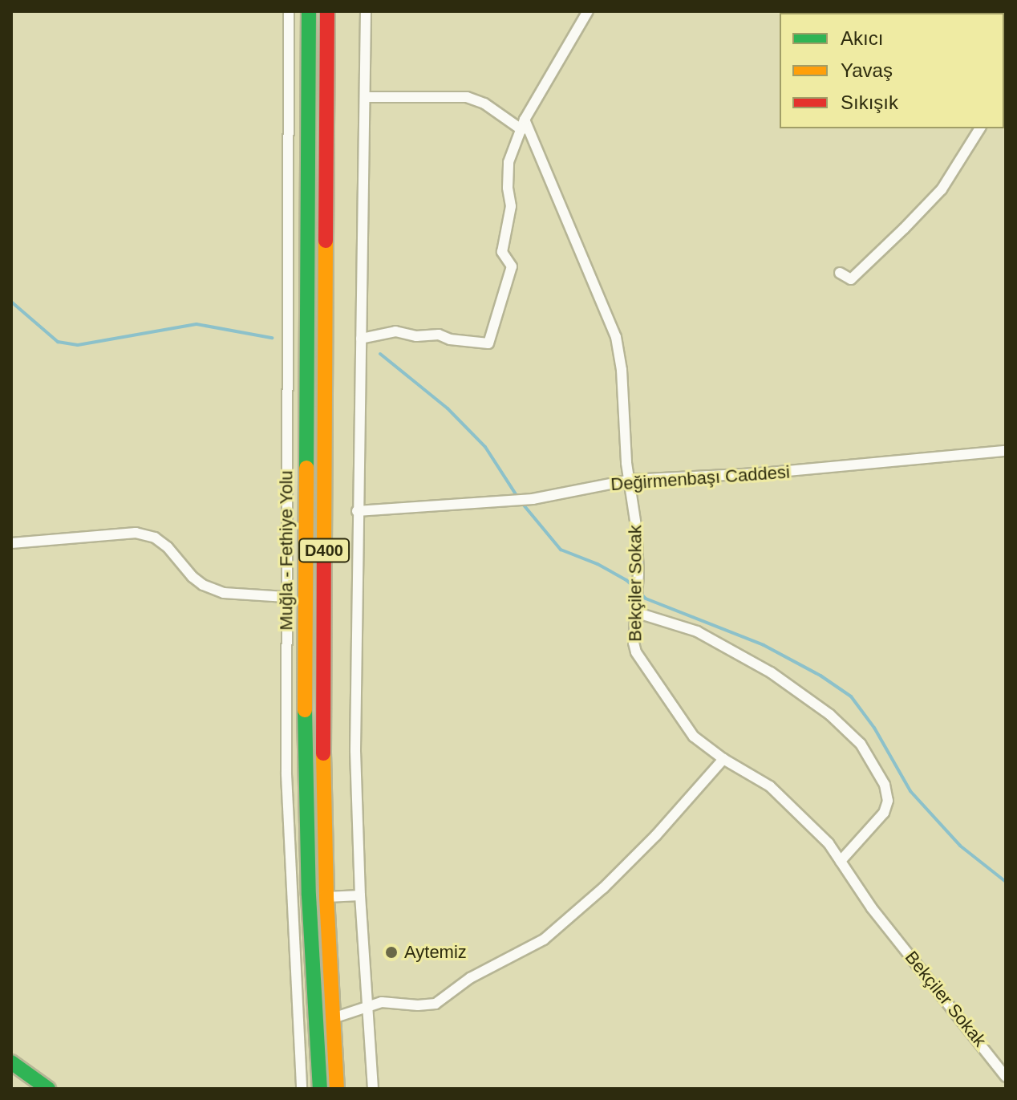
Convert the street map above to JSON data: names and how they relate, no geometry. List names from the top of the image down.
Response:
{
  "streets": {
    "main road": ["Muğla - Fethiye Yolu", "D400"],
    "street": ["Değirmenbaşı Caddesi", "Bekçiler Sokak"]
  },
  "crossings": [
    ["Değirmenbaşı Caddesi", "Bekçiler Sokak"]
  ],
  "places": ["Aytemiz"],
  "legend": ["Akıcı", "Yavaş", "Sıkışık"]
}
